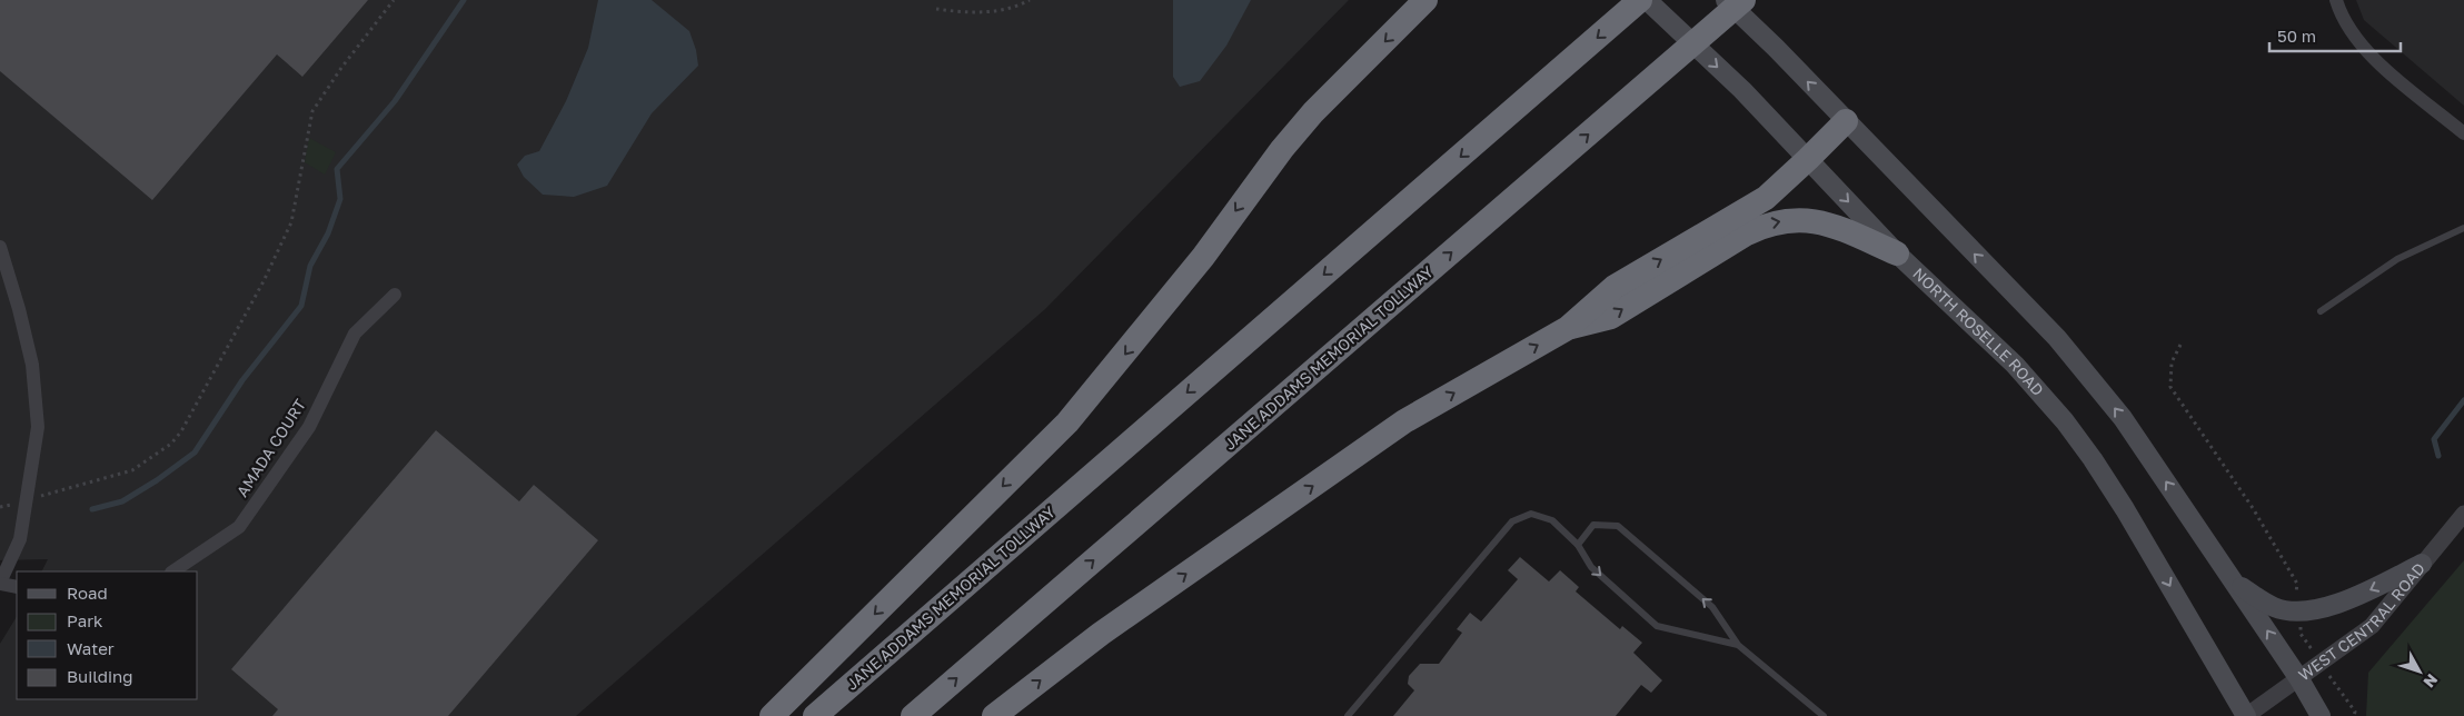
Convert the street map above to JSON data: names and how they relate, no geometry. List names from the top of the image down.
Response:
{
  "streets": {
    "highway": ["JANE ADDAMS MEMORIAL TOLLWAY"],
    "main road": ["NORTH ROSELLE ROAD"],
    "street": ["AMADA COURT", "WEST CENTRAL ROAD"]
  },
  "crossings": [
    ["NORTH ROSELLE ROAD", "WEST CENTRAL ROAD"]
  ],
  "legend": [
    "Road",
    "Park",
    "Water",
    "Building"
  ],
  "scale_bar": "50 m",
  "north": "bottom right"
}
